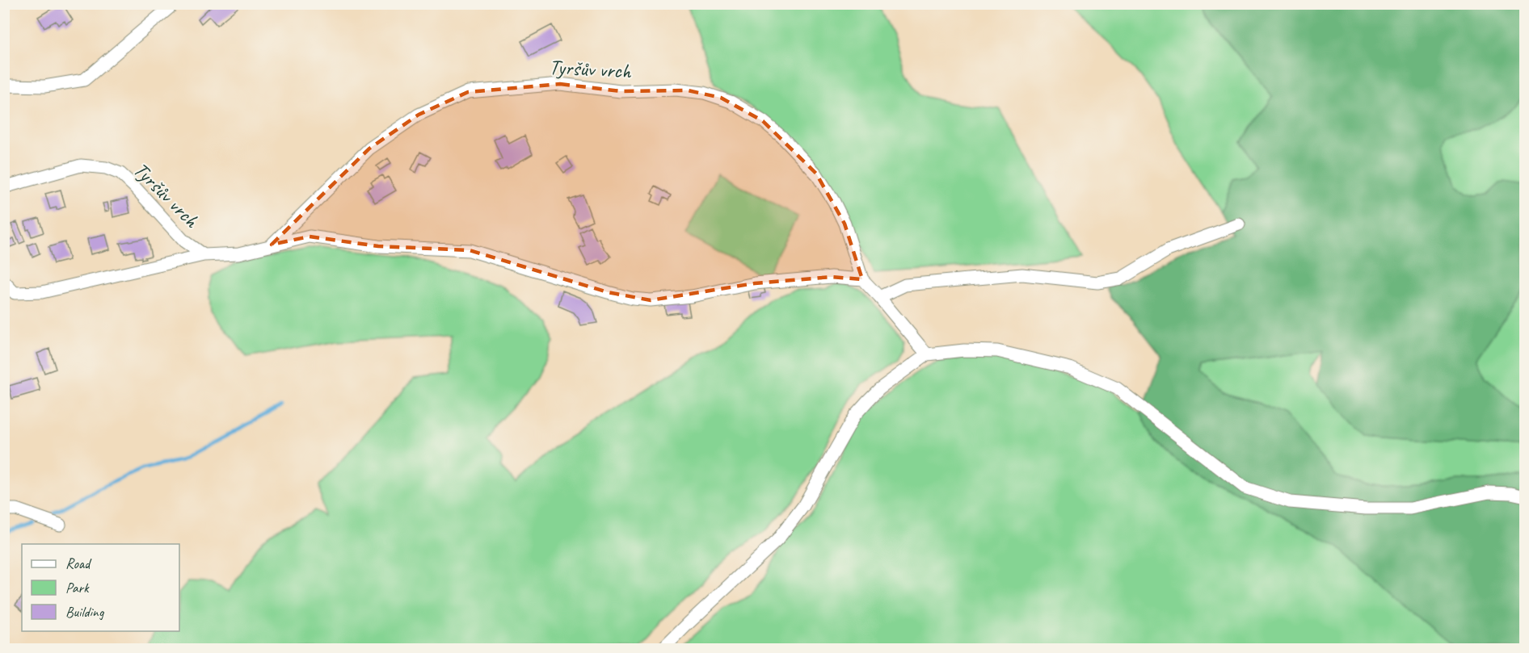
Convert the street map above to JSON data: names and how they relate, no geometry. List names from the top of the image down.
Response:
{
  "streets": {
    "street": ["Tyršův vrch"]
  },
  "legend": ["Road", "Park", "Building"]
}
